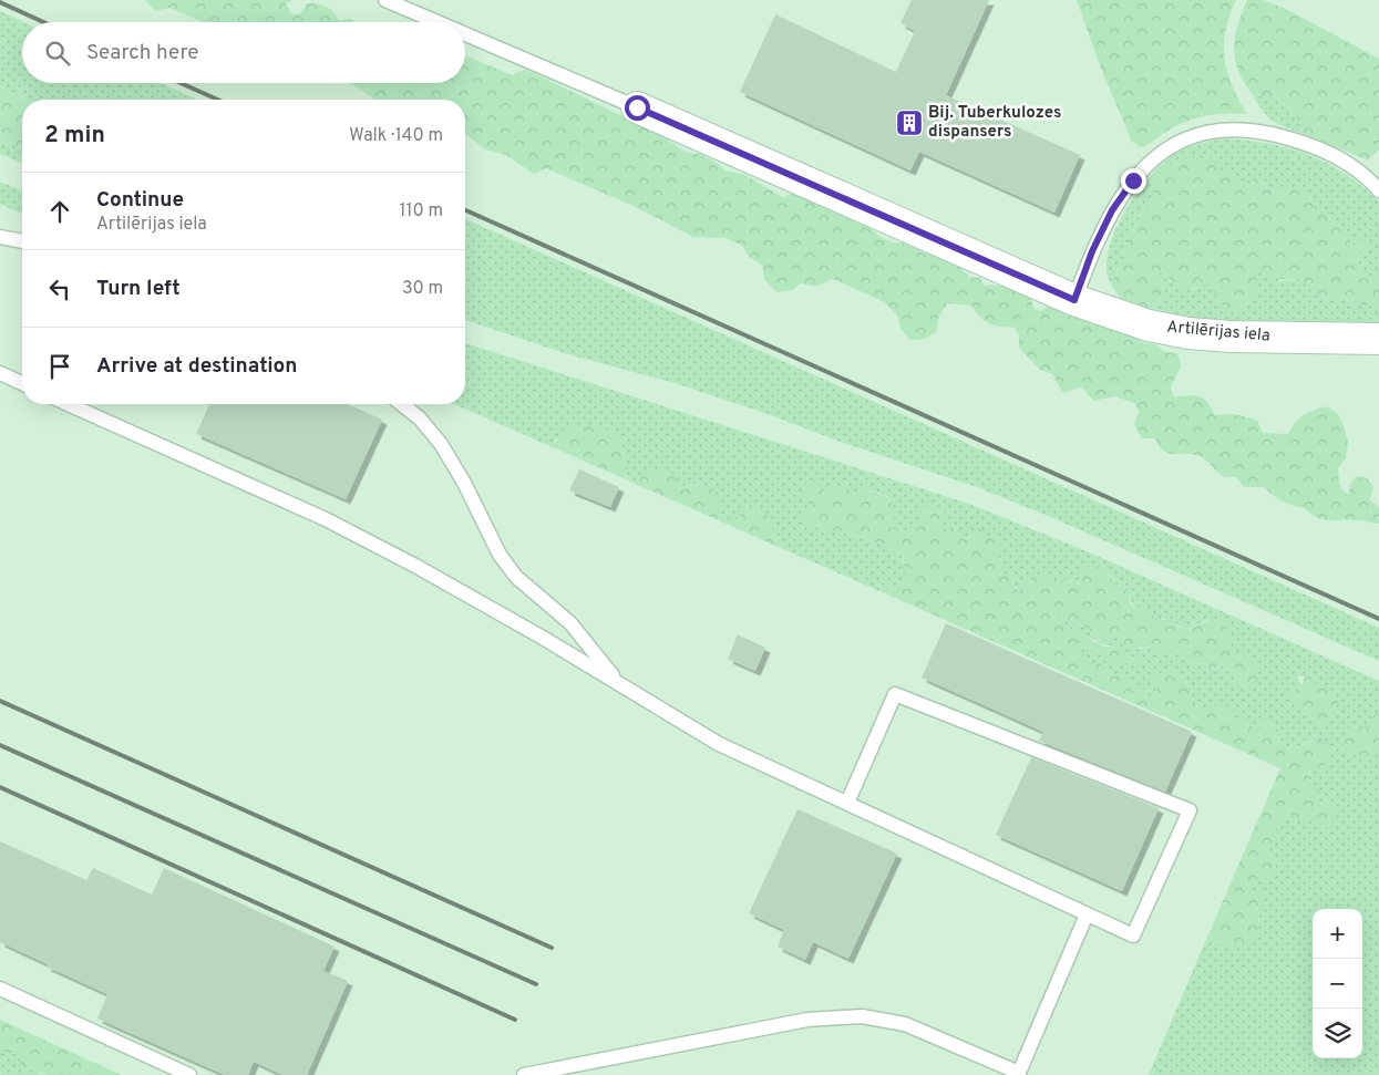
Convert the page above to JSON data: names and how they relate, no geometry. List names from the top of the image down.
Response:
{
  "streets": {
    "street": ["Artilērijas iela"]
  },
  "places": {
    "building": ["Bij. Tuberkulozes dispansers"]
  },
  "page": {
    "search": "Search here",
    "heading": ["2 min", "Walk · 140 m"],
    "list": [
      ["Continue", "Artilērijas iela", "110 m"],
      ["Turn left", "30 m"],
      "Arrive at destination"
    ],
    "map_buttons": ["+", "−"]
  }
}
